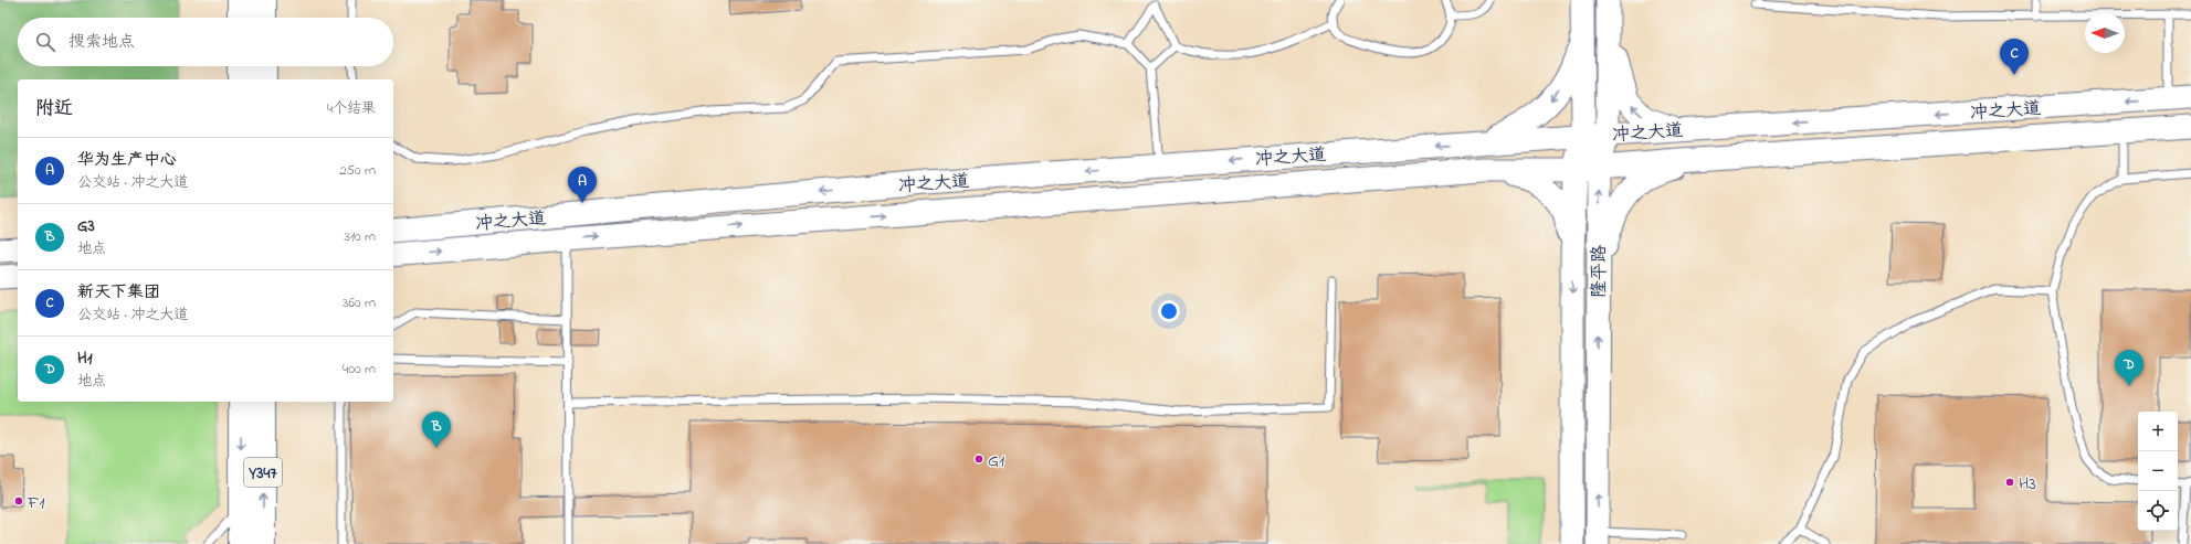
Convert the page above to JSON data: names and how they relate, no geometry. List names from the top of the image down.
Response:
{
  "streets": {
    "main road": ["冲之大道", "隆平路", "Y347"]
  },
  "crossings": [
    ["冲之大道", "隆平路"]
  ],
  "places": ["G1", "H3", "F1"],
  "north": "left",
  "page": {
    "search": "搜索地点",
    "pins": [
      "C",
      "A",
      "D",
      "B"
    ],
    "heading": ["附近", "4个结果"],
    "list": [
      {
        "mark": "A",
        "name": "华为生产中心",
        "note": "公交站 · 冲之大道",
        "value": "250 m"
      },
      {
        "mark": "B",
        "name": "G3",
        "note": "地点",
        "value": "310 m"
      },
      {
        "mark": "C",
        "name": "新天下集团",
        "note": "公交站 · 冲之大道",
        "value": "360 m"
      },
      {
        "mark": "D",
        "name": "H1",
        "note": "地点",
        "value": "400 m"
      }
    ],
    "map_buttons": ["+", "−"]
  }
}
